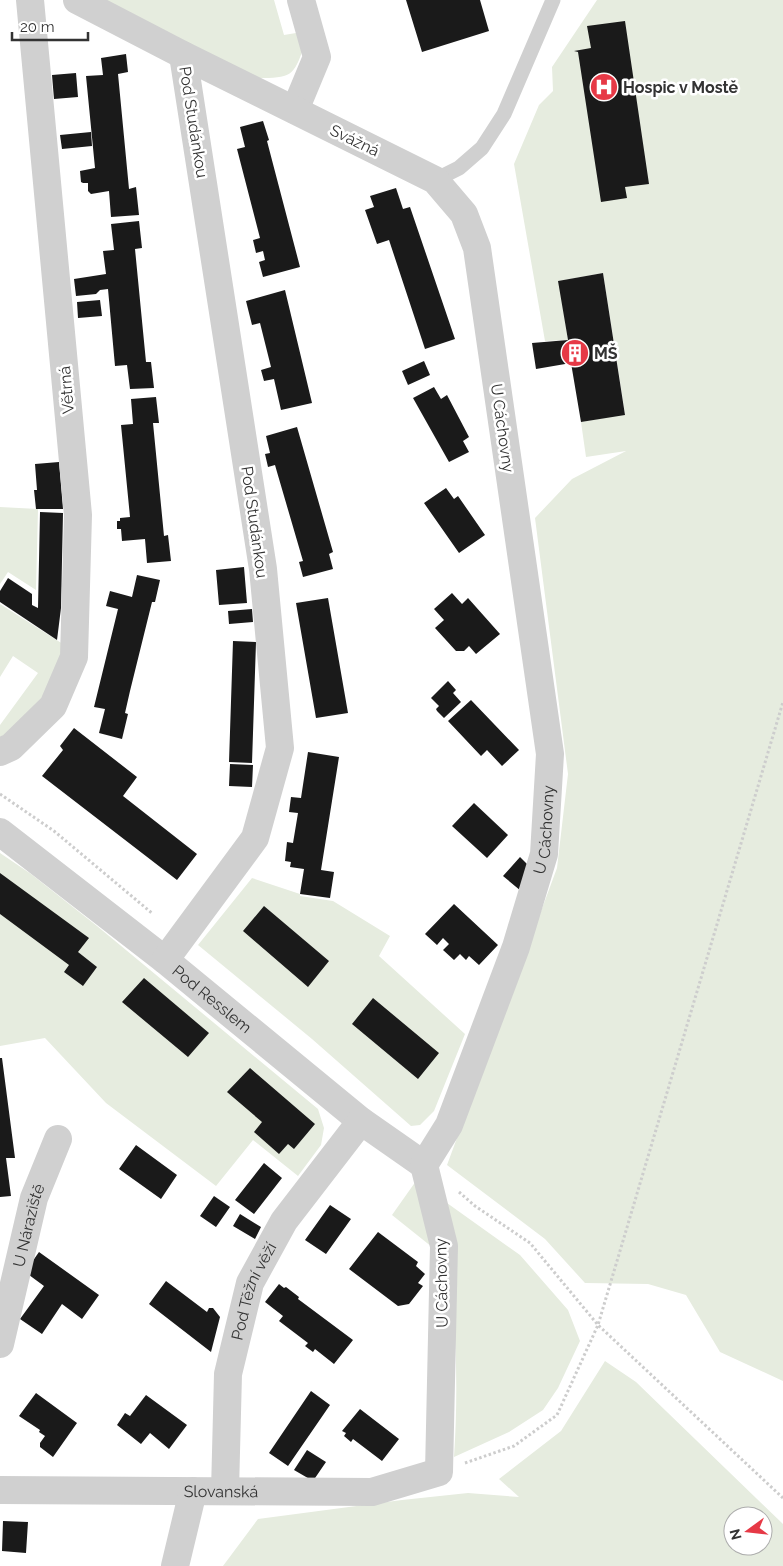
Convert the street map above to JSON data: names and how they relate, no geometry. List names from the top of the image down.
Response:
{
  "streets": {
    "street": [
      "Pod Studánkou",
      "Svážná",
      "Větrná",
      "U Cáchovny",
      "Pod Resslem",
      "U Náraziště",
      "Pod Těžní věží",
      "Slovanská"
    ]
  },
  "crossings": [
    ["Pod Studánkou", "Svážná"],
    ["Pod Studánkou", "Pod Resslem"],
    ["Svážná", "U Cáchovny"],
    ["U Cáchovny", "Pod Resslem"],
    ["U Cáchovny", "Slovanská"],
    ["Pod Resslem", "Pod Těžní věží"],
    ["Pod Těžní věží", "Slovanská"]
  ],
  "places": {
    "hospital": ["Hospic v Mostě"],
    "building": ["MŠ"]
  },
  "scale_bar": "20 m",
  "north": "left"
}
